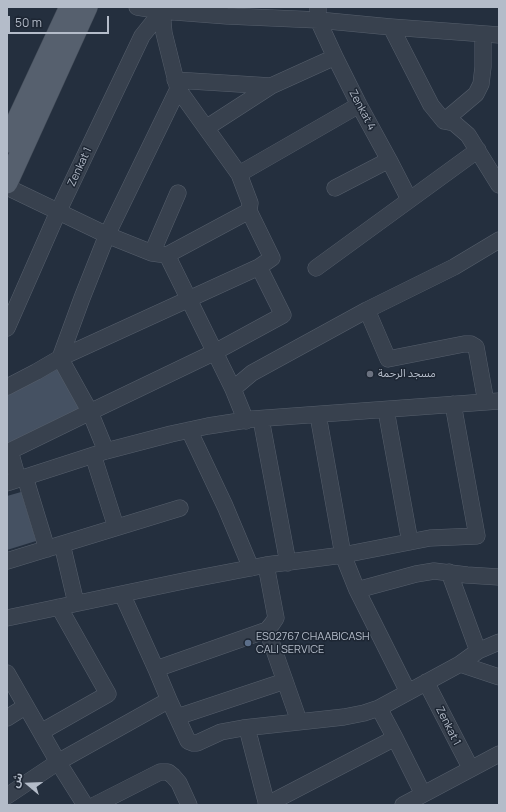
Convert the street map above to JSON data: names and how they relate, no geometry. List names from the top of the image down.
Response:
{
  "streets": {
    "street": ["Zenkat 4", "Zenkat 1"]
  },
  "places": ["مسجد الرحمة", "ES02767 CHAABICASH CALI SERVICE"],
  "scale_bar": "50 m",
  "north": "left"
}
